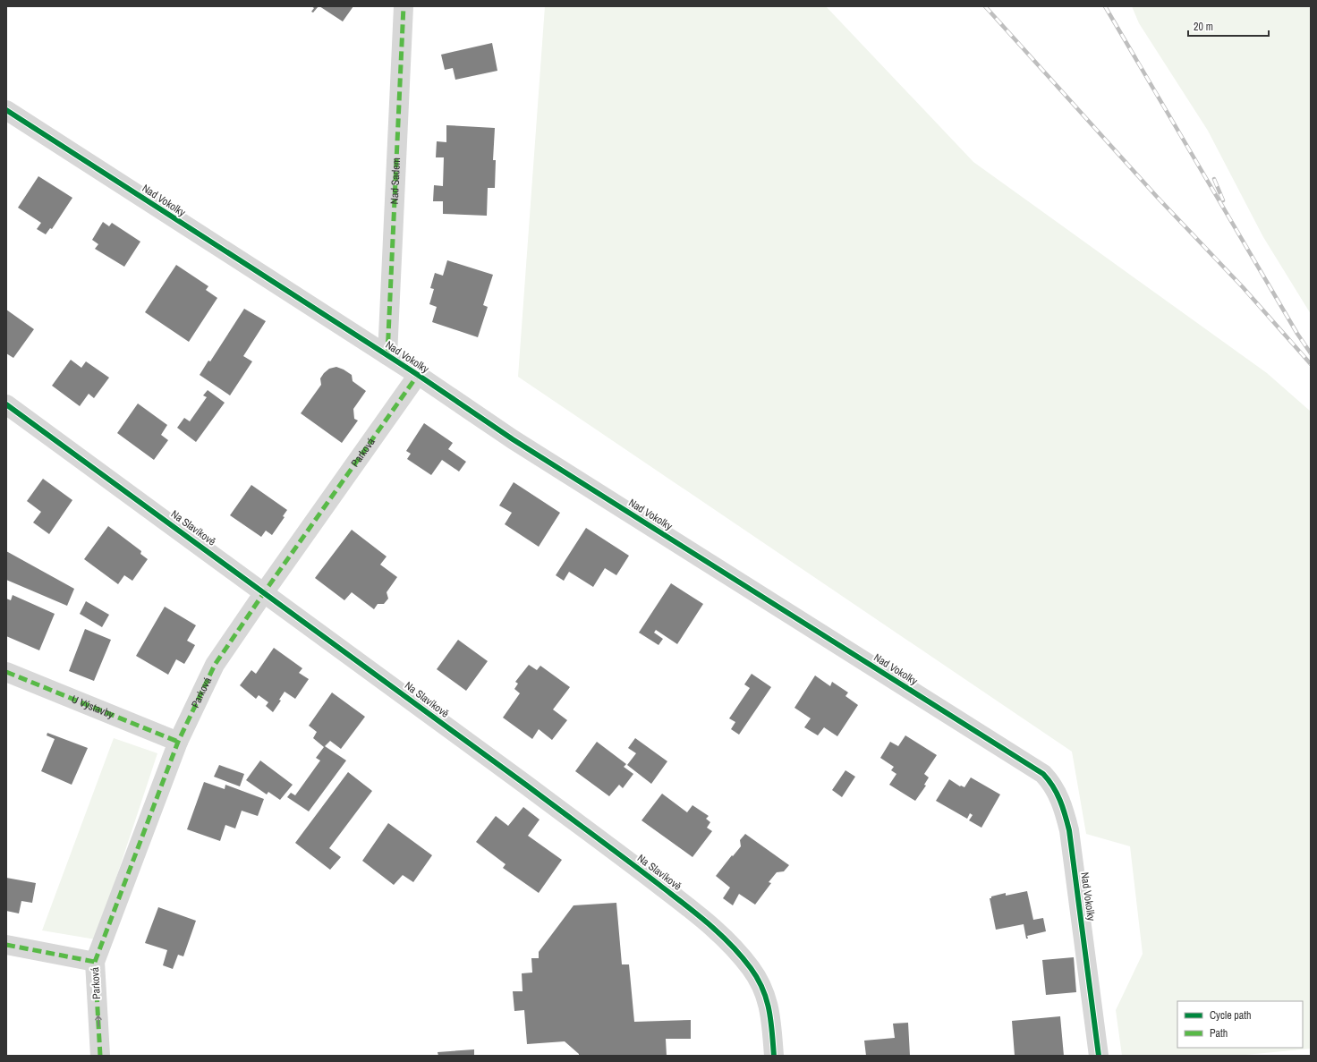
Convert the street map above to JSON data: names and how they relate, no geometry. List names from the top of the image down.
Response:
{
  "streets": {
    "street": [
      "Nad Sadem",
      "Nad Vokolky",
      "Parková",
      "Na Slavíkově",
      "U Výstavby"
    ]
  },
  "crossings": [
    ["Nad Sadem", "Nad Vokolky"],
    ["Nad Vokolky", "Parková"],
    ["Parková", "Na Slavíkově"],
    ["Parková", "U Výstavby"]
  ],
  "legend": ["Cycle path", "Path"],
  "scale_bar": "20 m"
}
